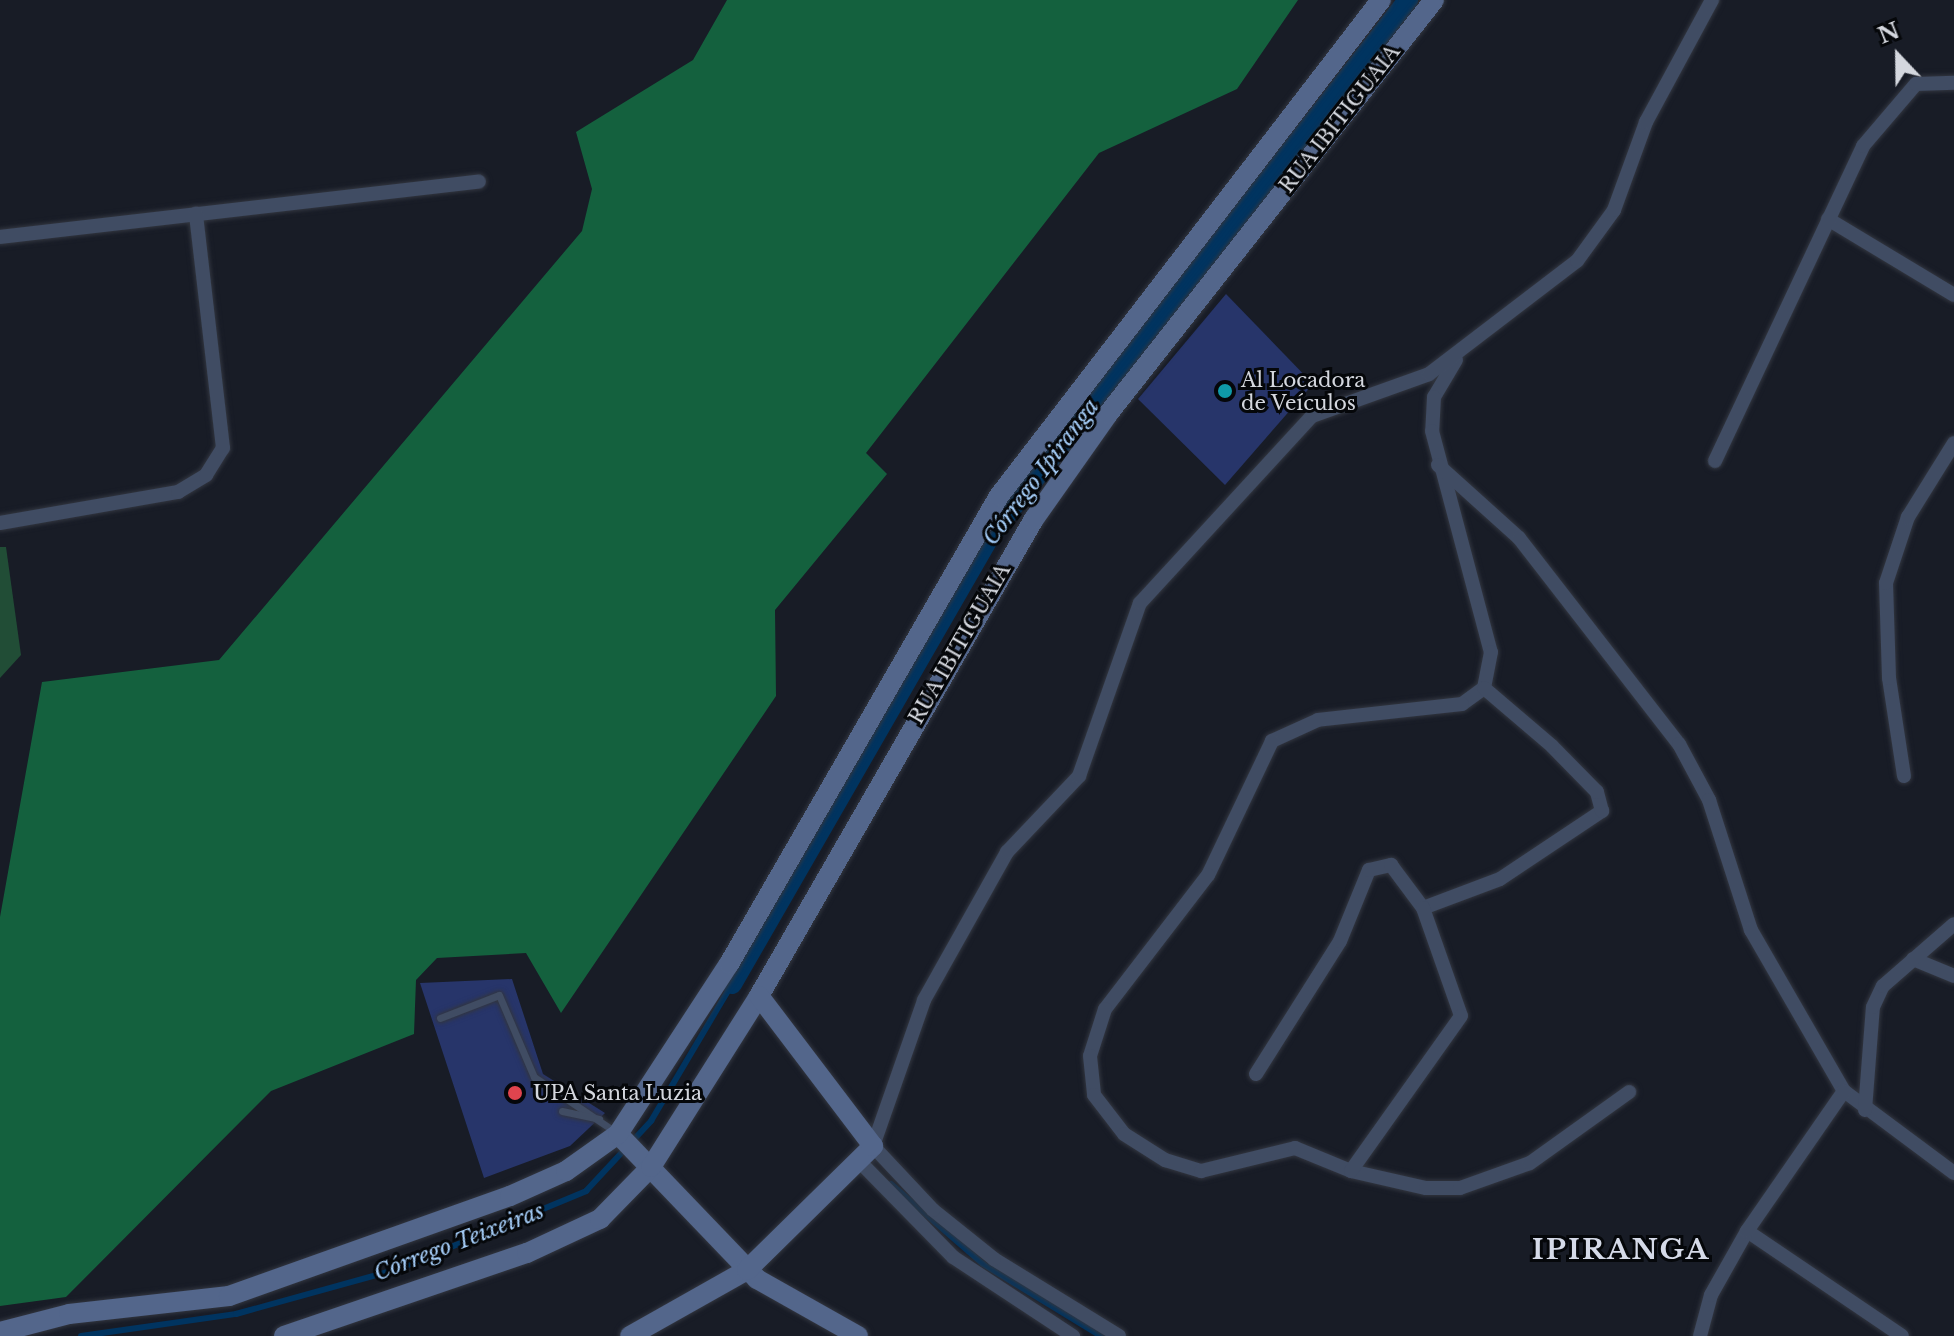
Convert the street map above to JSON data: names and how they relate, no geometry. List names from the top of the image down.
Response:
{
  "streets": {
    "main road": ["RUA IBITIGUAIA"]
  },
  "districts": ["IPIRANGA"],
  "water": ["Córrego Ipiranga", "Córrego Teixeiras"],
  "places": ["Al Locadora de Veículos", "UPA Santa Luzia"],
  "north": "top"
}
